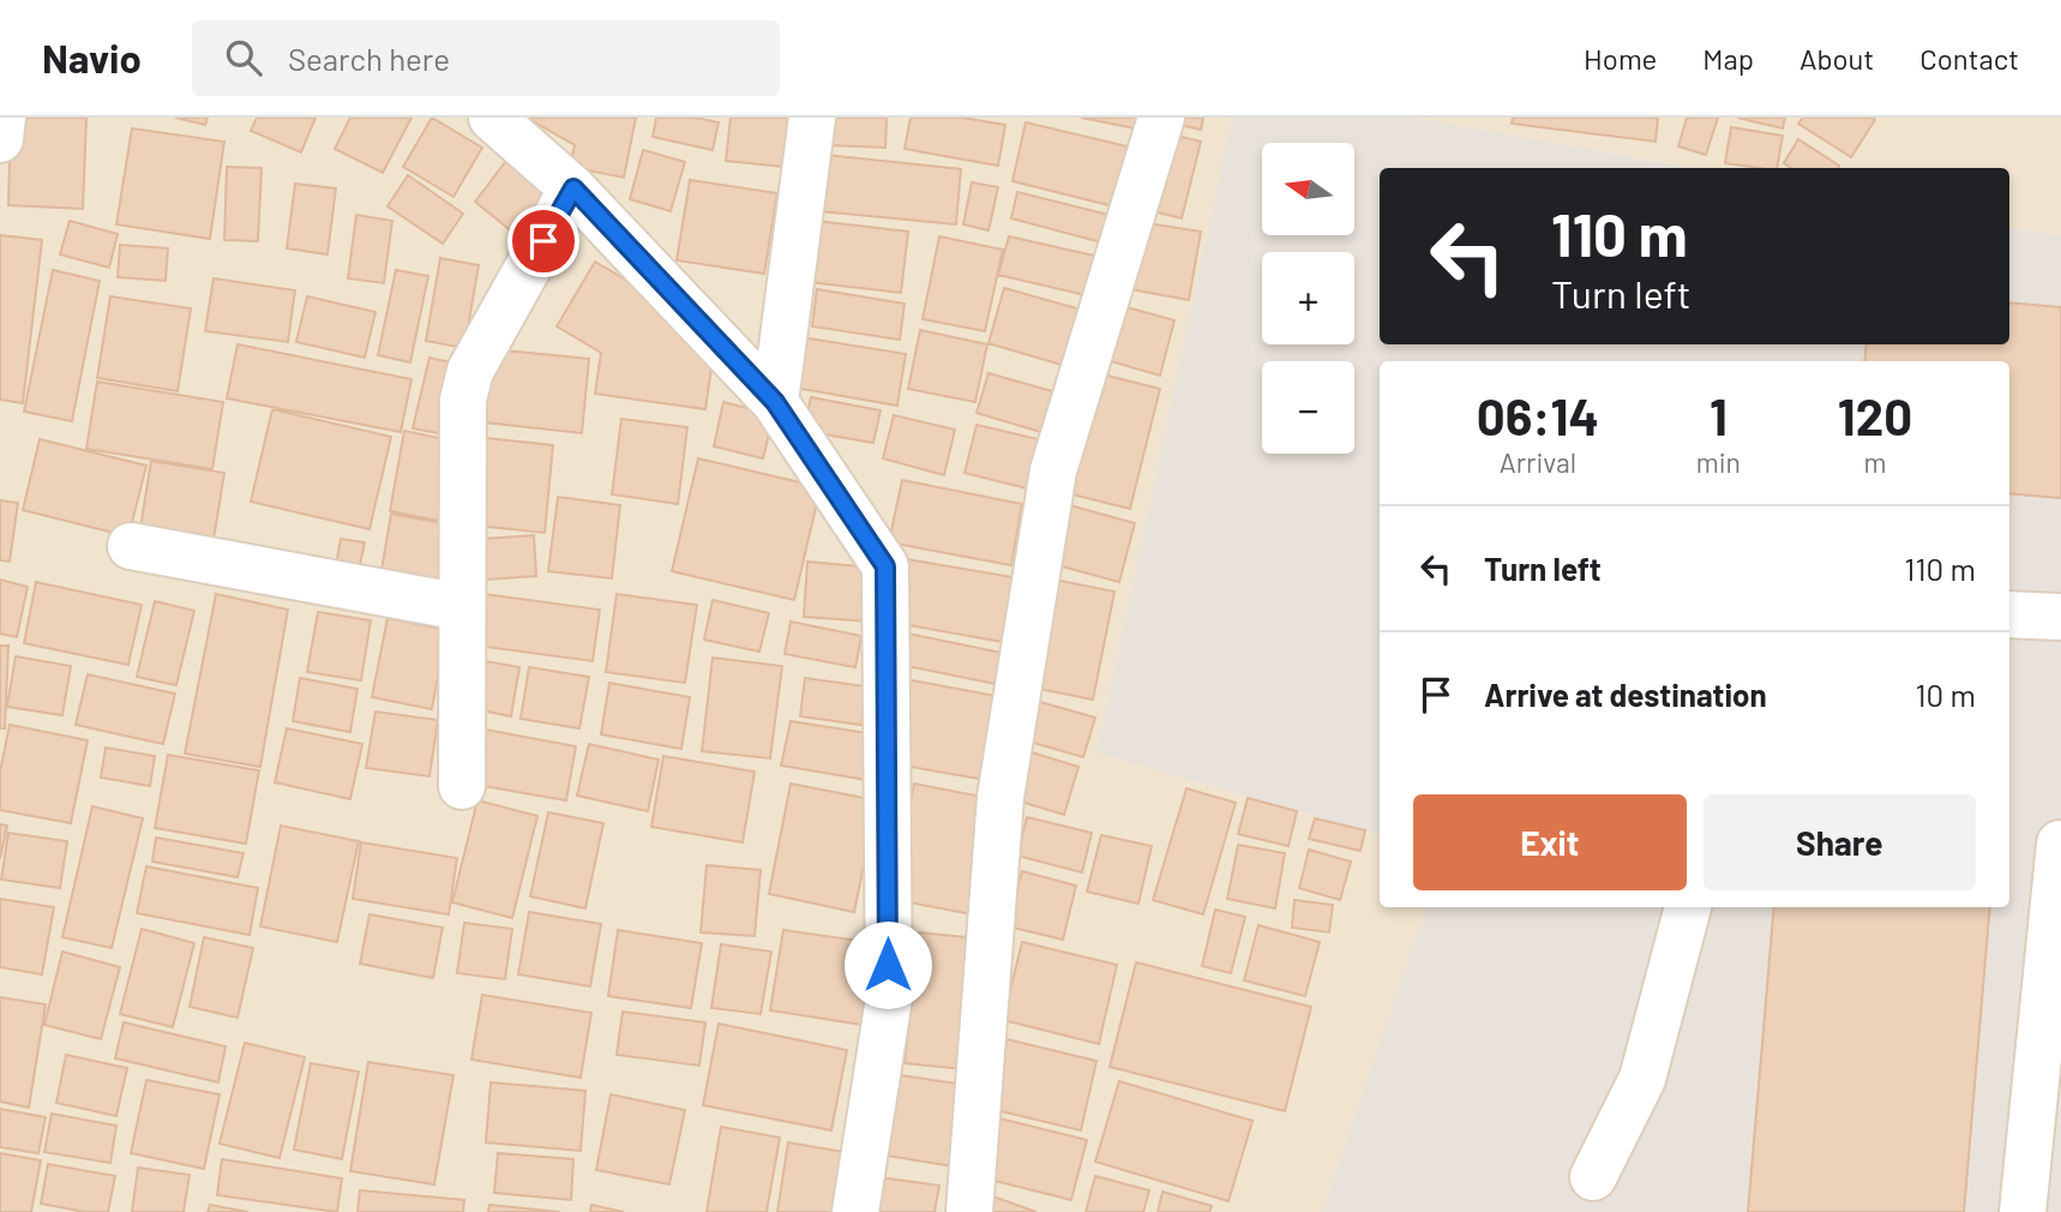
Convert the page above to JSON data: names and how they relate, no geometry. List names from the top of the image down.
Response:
{
  "north": "left",
  "page": {
    "header": "Navio",
    "search": "Search here",
    "nav": [
      "Home",
      "Map",
      "About",
      "Contact"
    ],
    "map_buttons": ["+", "−"],
    "turn": ["110 m", "Turn left"],
    "eta": [
      "06:14",
      "Arrival",
      "1",
      "min",
      "120",
      "m"
    ],
    "list": [
      {
        "name": "Turn left",
        "value": "110 m"
      },
      {
        "name": "Arrive at destination",
        "value": "10 m"
      }
    ],
    "buttons": ["Exit", "Share"]
  }
}
